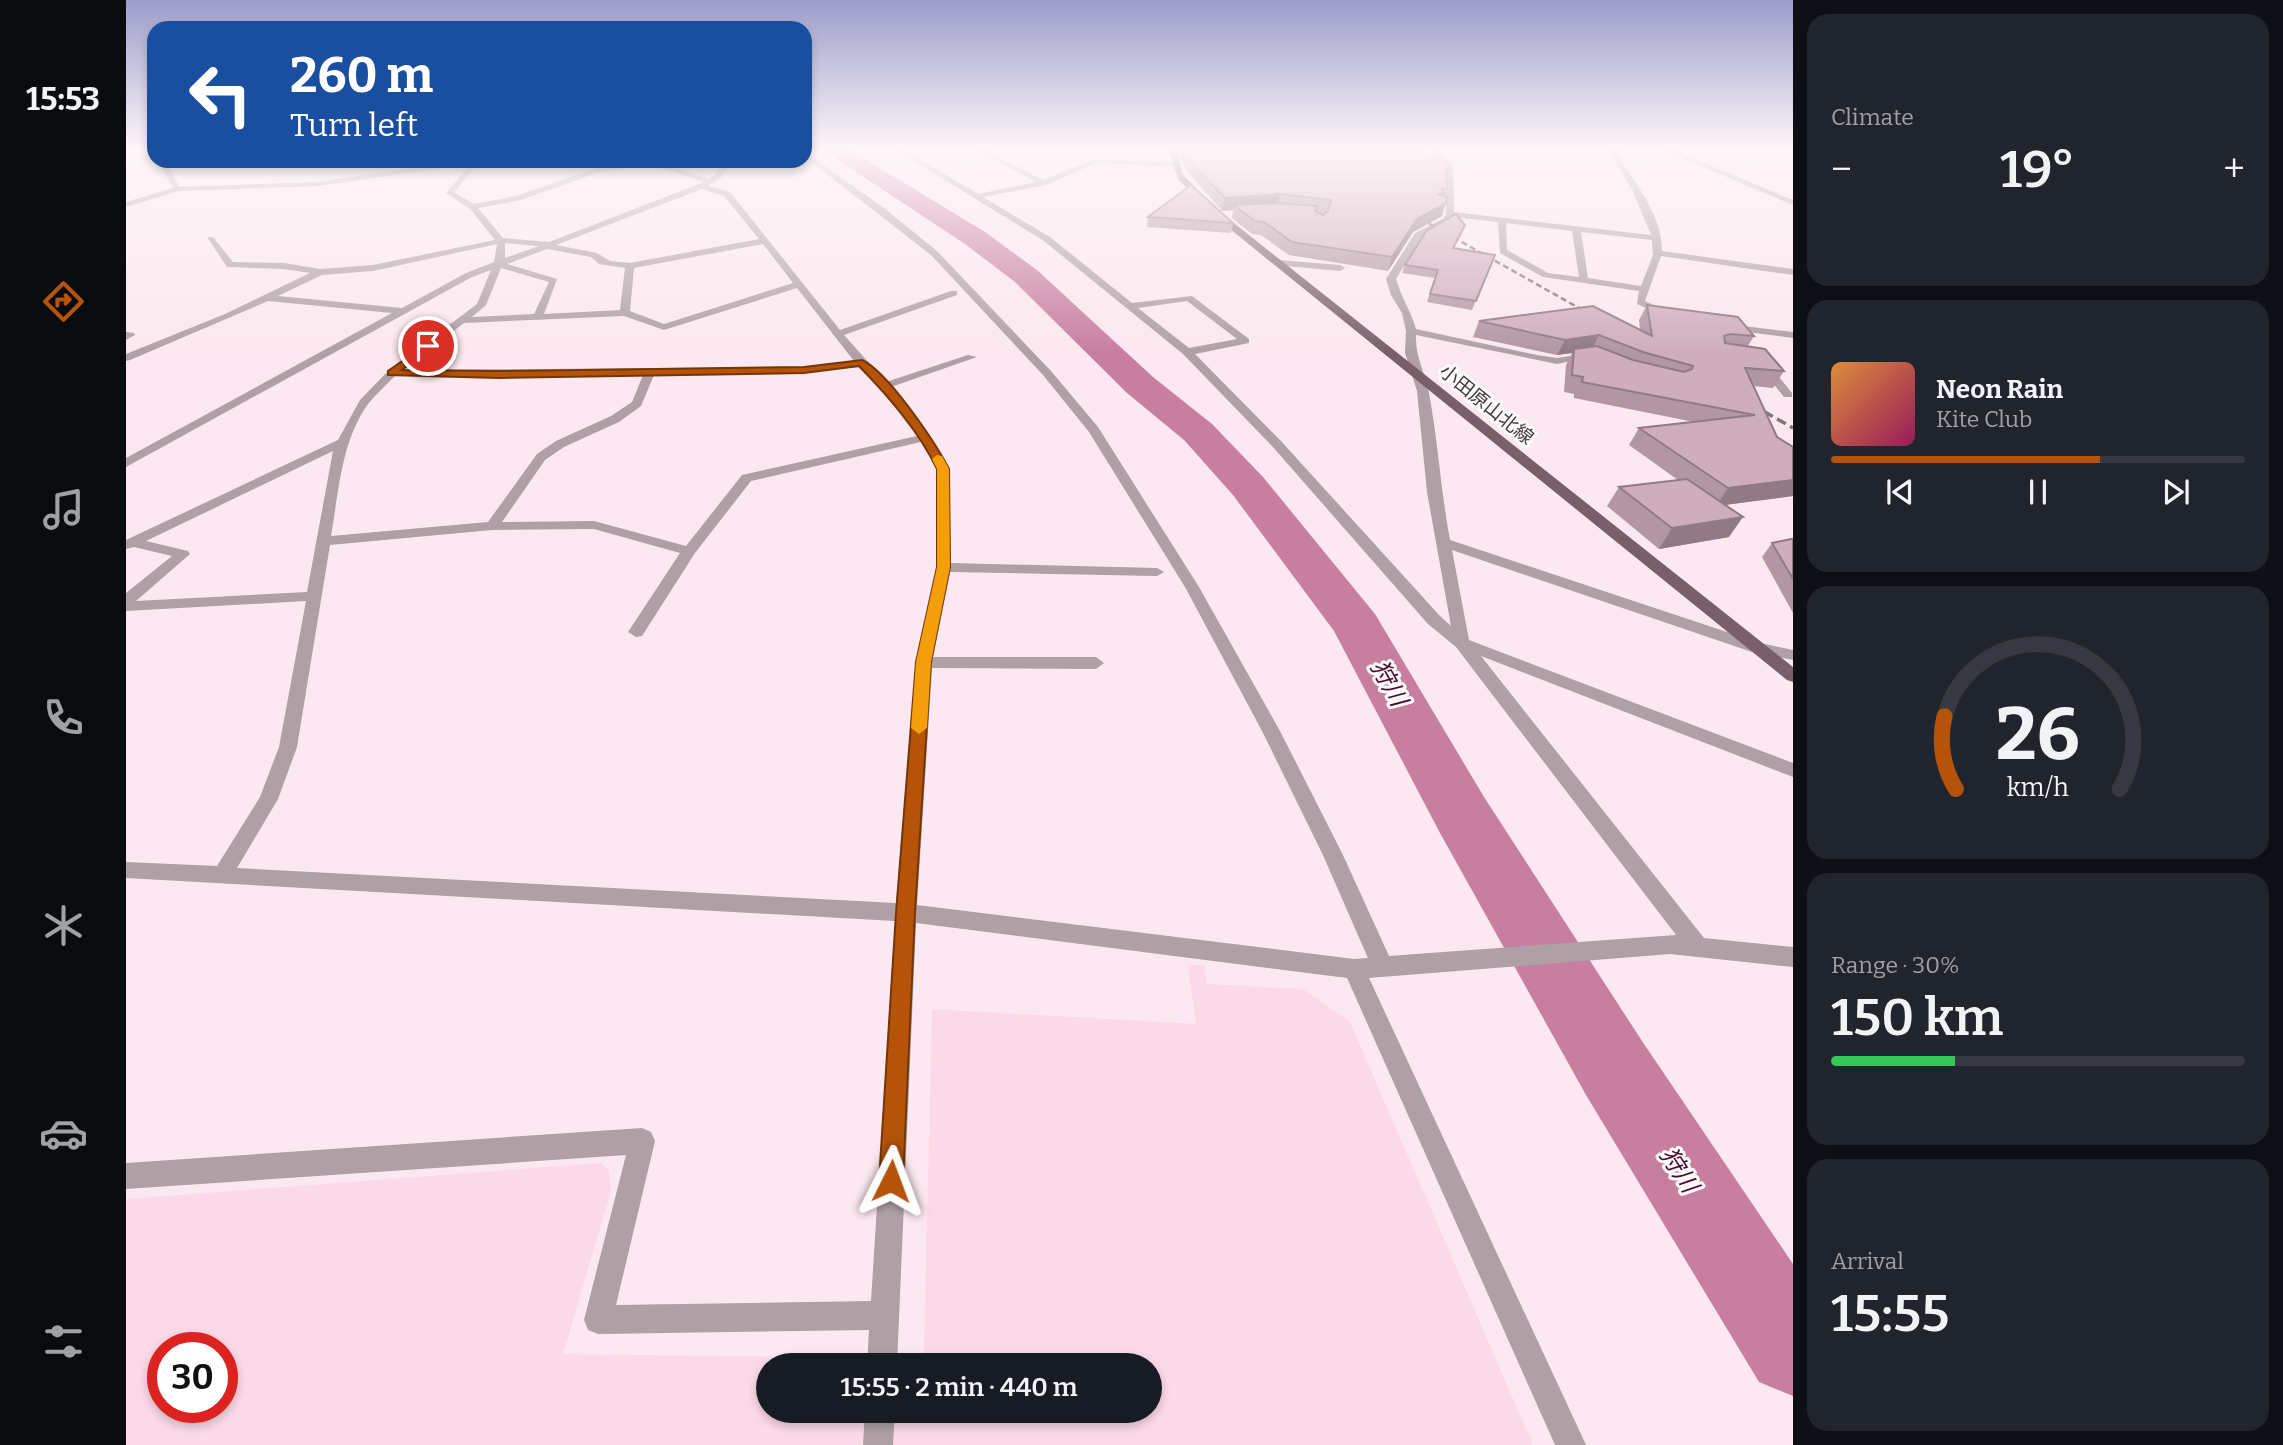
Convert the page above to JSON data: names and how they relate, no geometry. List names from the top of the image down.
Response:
{
  "streets": {
    "main road": ["小田原山北線"]
  },
  "water": ["狩川"],
  "page": {
    "tabs": "15:53",
    "tile": [
      "Climate",
      ["Range · 30%", "150 km"],
      ["Arrival", "15:55"]
    ],
    "turn": ["260 m", "Turn left"],
    "heat": ["−", "19°", "+"],
    "song": ["Neon Rain", "Kite Club"],
    "limit": "30",
    "trip": "15:55 · 2 min · 440 m",
    "gauge": ["26", "km/h"]
  }
}
